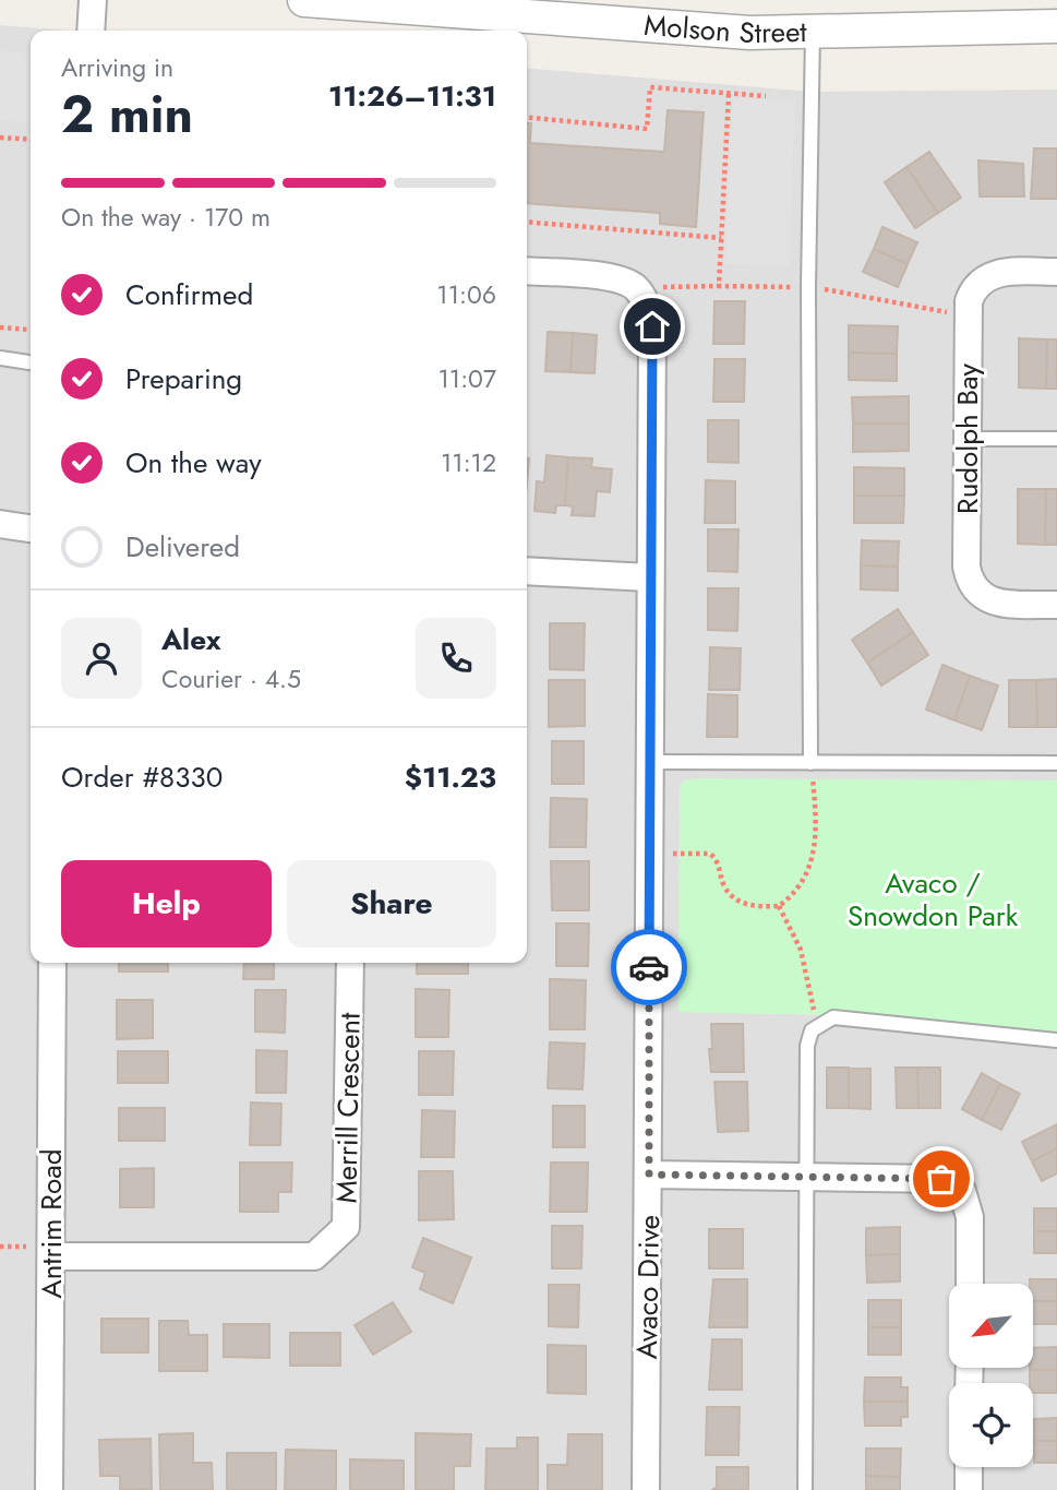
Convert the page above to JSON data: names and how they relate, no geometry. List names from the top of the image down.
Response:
{
  "streets": {
    "street": [
      "Molson Street",
      "Rudolph Bay",
      "Merrill Crescent",
      "Antrim Road",
      "Avaco Drive"
    ]
  },
  "crossings": [
    ["Merrill Crescent", "Antrim Road"]
  ],
  "parks": ["Avaco / Snowdon Park"],
  "north": "bottom left",
  "page": {
    "heading": ["2 min", "Arriving in", "11:26–11:31"],
    "panel": [
      "Alex",
      "Courier · 4.5",
      "Order #8330",
      "$11.23"
    ],
    "bar": "On the way · 170 m",
    "list": [
      ["Confirmed", "11:06"],
      ["Preparing", "11:07"],
      ["On the way", "11:12"],
      "Delivered"
    ],
    "buttons": ["Help", "Share"]
  }
}
